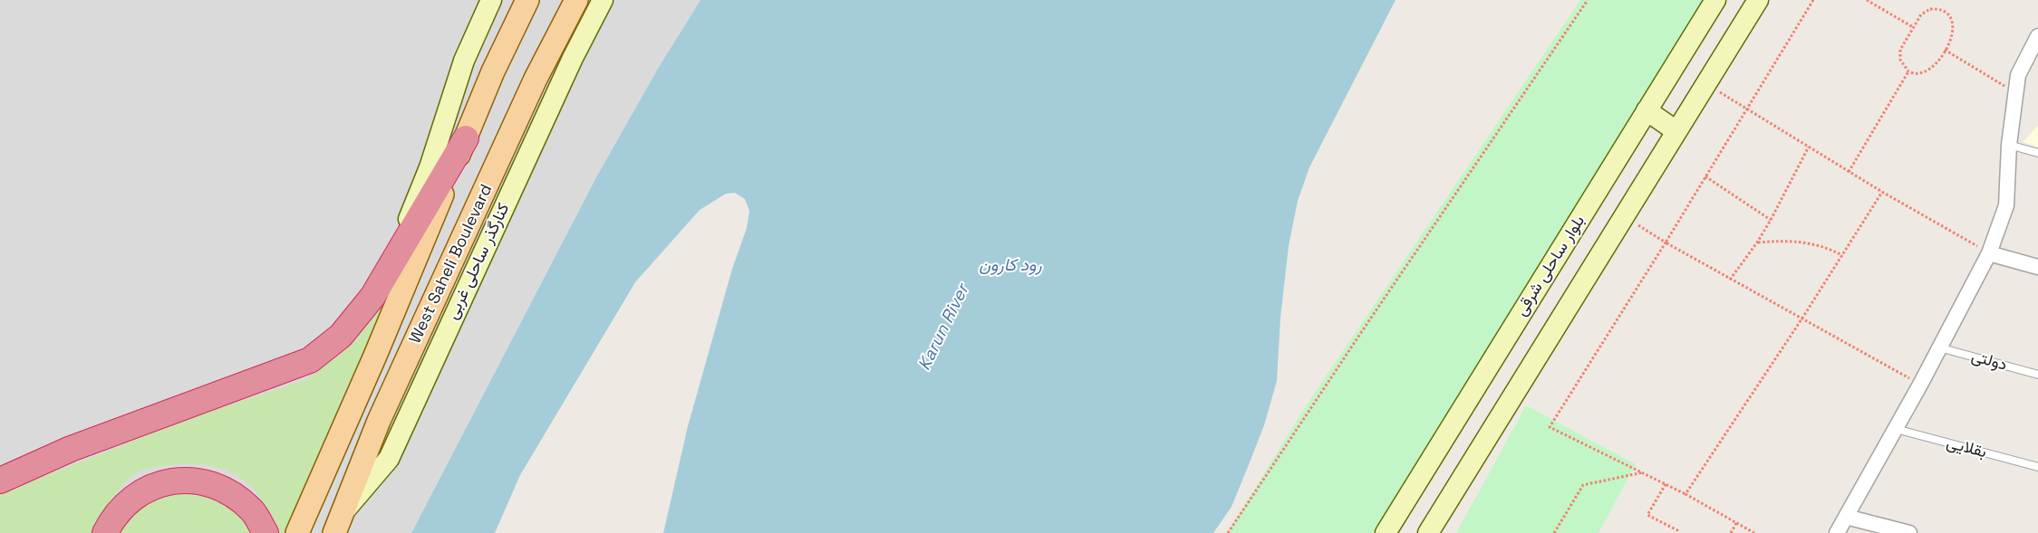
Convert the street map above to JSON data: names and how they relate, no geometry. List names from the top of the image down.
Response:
{
  "streets": {
    "main road": ["کنارگذر ساحلی غربی", "West Saheli Boulevard", "بلوار ساحلی شرقی"],
    "lane": ["دولتی", "بقلایی"]
  },
  "crossings": [
    ["کنارگذر ساحلی غربی", "West Saheli Boulevard"]
  ],
  "water": ["رود کارون", "Karun River"]
}
